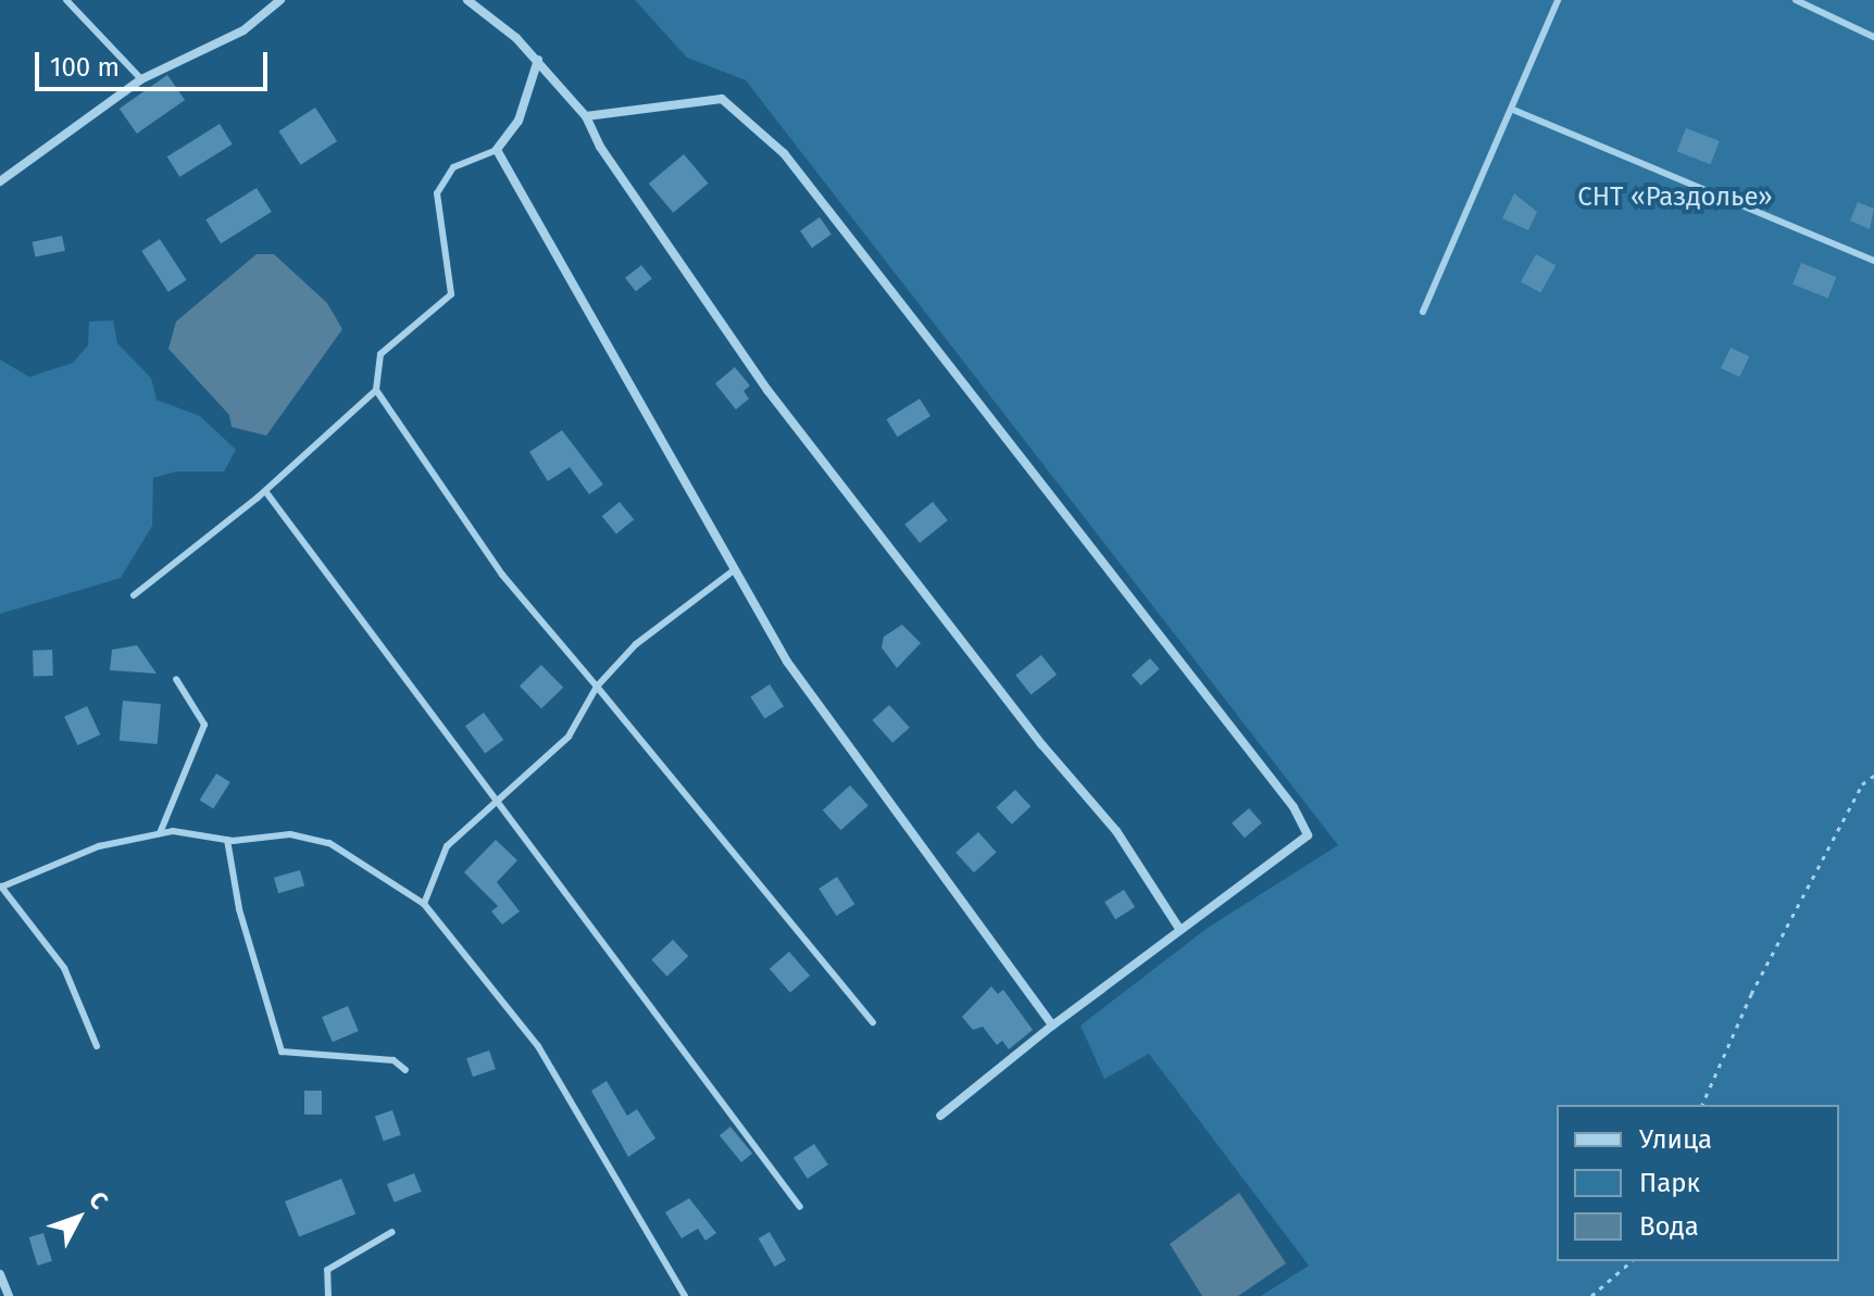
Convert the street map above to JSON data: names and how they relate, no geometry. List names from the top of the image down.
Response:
{
  "parks": ["СНТ «Раздолье»"],
  "legend": ["Улица", "Парк", "Вода"],
  "scale_bar": "100 m",
  "north": "top right"
}
